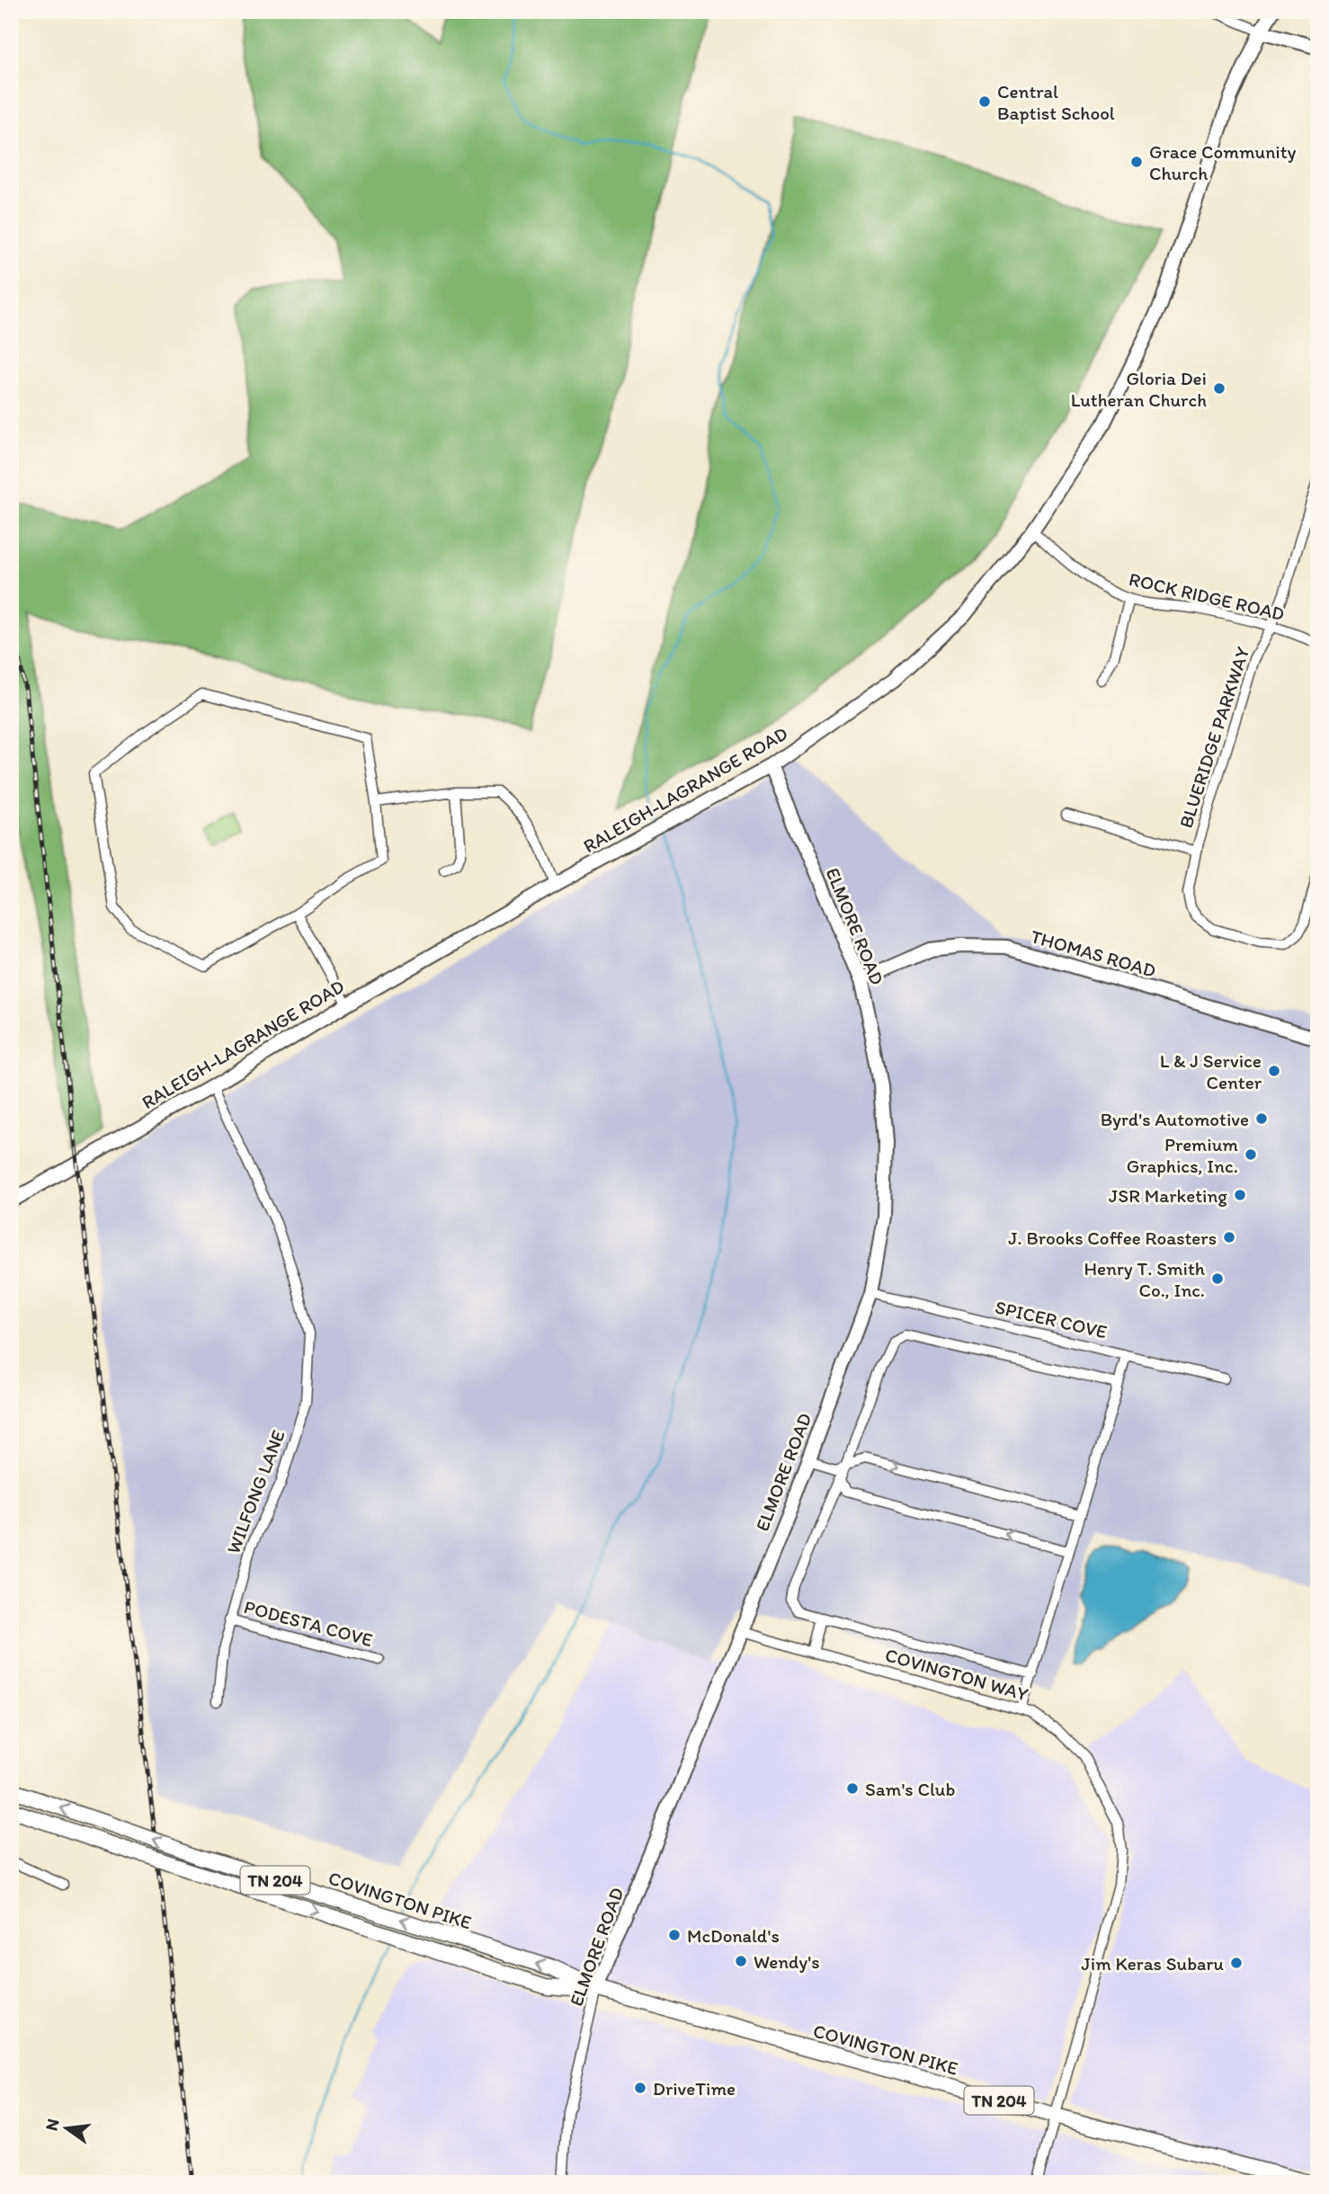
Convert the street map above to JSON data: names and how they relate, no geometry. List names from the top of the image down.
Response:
{
  "streets": {
    "main road": [
      "RALEIGH-LAGRANGE ROAD",
      "ELMORE ROAD",
      "THOMAS ROAD",
      "TN 204",
      "COVINGTON PIKE"
    ],
    "street": [
      "ROCK RIDGE ROAD",
      "BLUERIDGE PARKWAY",
      "SPICER COVE",
      "WILFONG LANE",
      "PODESTA COVE",
      "COVINGTON WAY"
    ]
  },
  "crossings": [
    ["ROCK RIDGE ROAD", "BLUERIDGE PARKWAY"],
    ["ROCK RIDGE ROAD", "RALEIGH-LAGRANGE ROAD"],
    ["RALEIGH-LAGRANGE ROAD", "ELMORE ROAD"],
    ["RALEIGH-LAGRANGE ROAD", "WILFONG LANE"],
    ["ELMORE ROAD", "THOMAS ROAD"],
    ["ELMORE ROAD", "SPICER COVE"],
    ["ELMORE ROAD", "COVINGTON WAY"],
    ["ELMORE ROAD", "COVINGTON PIKE"],
    ["WILFONG LANE", "PODESTA COVE"],
    ["COVINGTON WAY", "COVINGTON PIKE"]
  ],
  "places": [
    "Central Baptist School",
    "Grace Community Church",
    "Gloria Dei Lutheran Church",
    "L & J Service Center",
    "Byrd's Automotive",
    "Premium Graphics, Inc.",
    "JSR Marketing",
    "J. Brooks Coffee Roasters",
    "Henry T. Smith Co., Inc.",
    "Sam's Club",
    "McDonald's",
    "Wendy's",
    "Jim Keras Subaru",
    "DriveTime"
  ],
  "north": "left"
}
